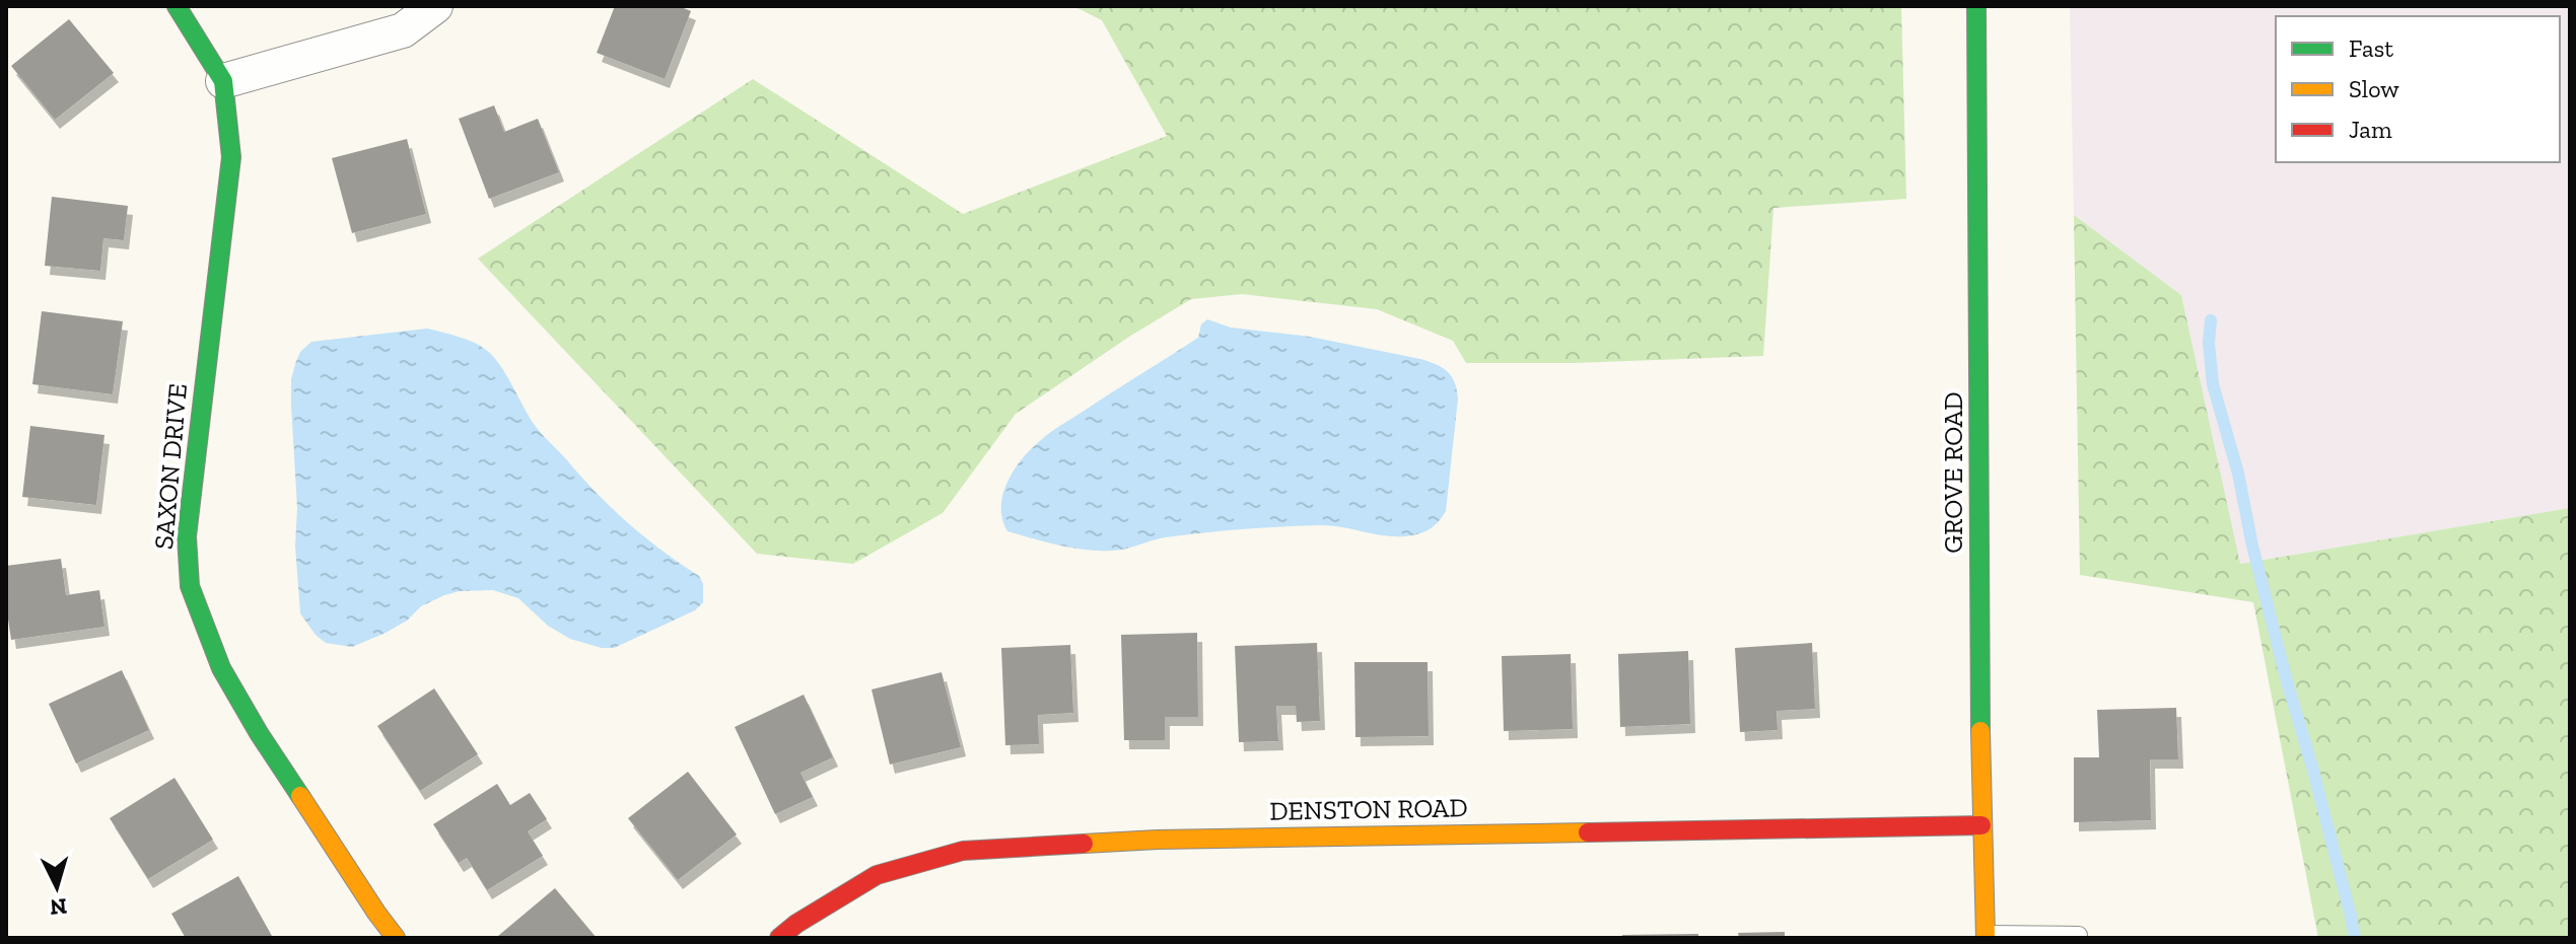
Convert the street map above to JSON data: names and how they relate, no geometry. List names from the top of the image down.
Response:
{
  "streets": {
    "street": ["SAXON DRIVE", "GROVE ROAD", "DENSTON ROAD"]
  },
  "crossings": [
    ["GROVE ROAD", "DENSTON ROAD"]
  ],
  "legend": ["Fast", "Slow", "Jam"],
  "north": "bottom"
}
